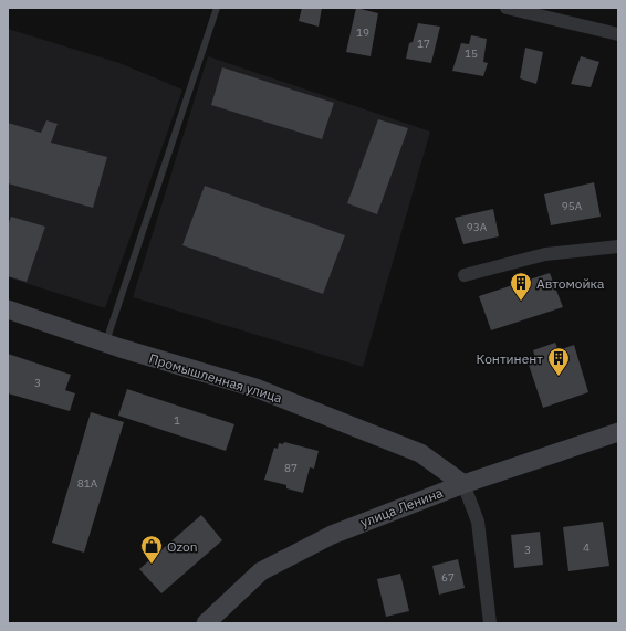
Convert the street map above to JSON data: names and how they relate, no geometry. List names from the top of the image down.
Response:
{
  "streets": {
    "street": ["Промышленная улица", "улица Ленина"]
  },
  "crossings": [
    ["Промышленная улица", "улица Ленина"]
  ],
  "places": {
    "building": ["Автомойка", "Континент"],
    "shop": ["Ozon"]
  },
  "house_numbers": [
    "19",
    "17",
    "15",
    "95А",
    "93А",
    "3",
    "1",
    "87",
    "81А",
    "4",
    "3",
    "67"
  ]
}
